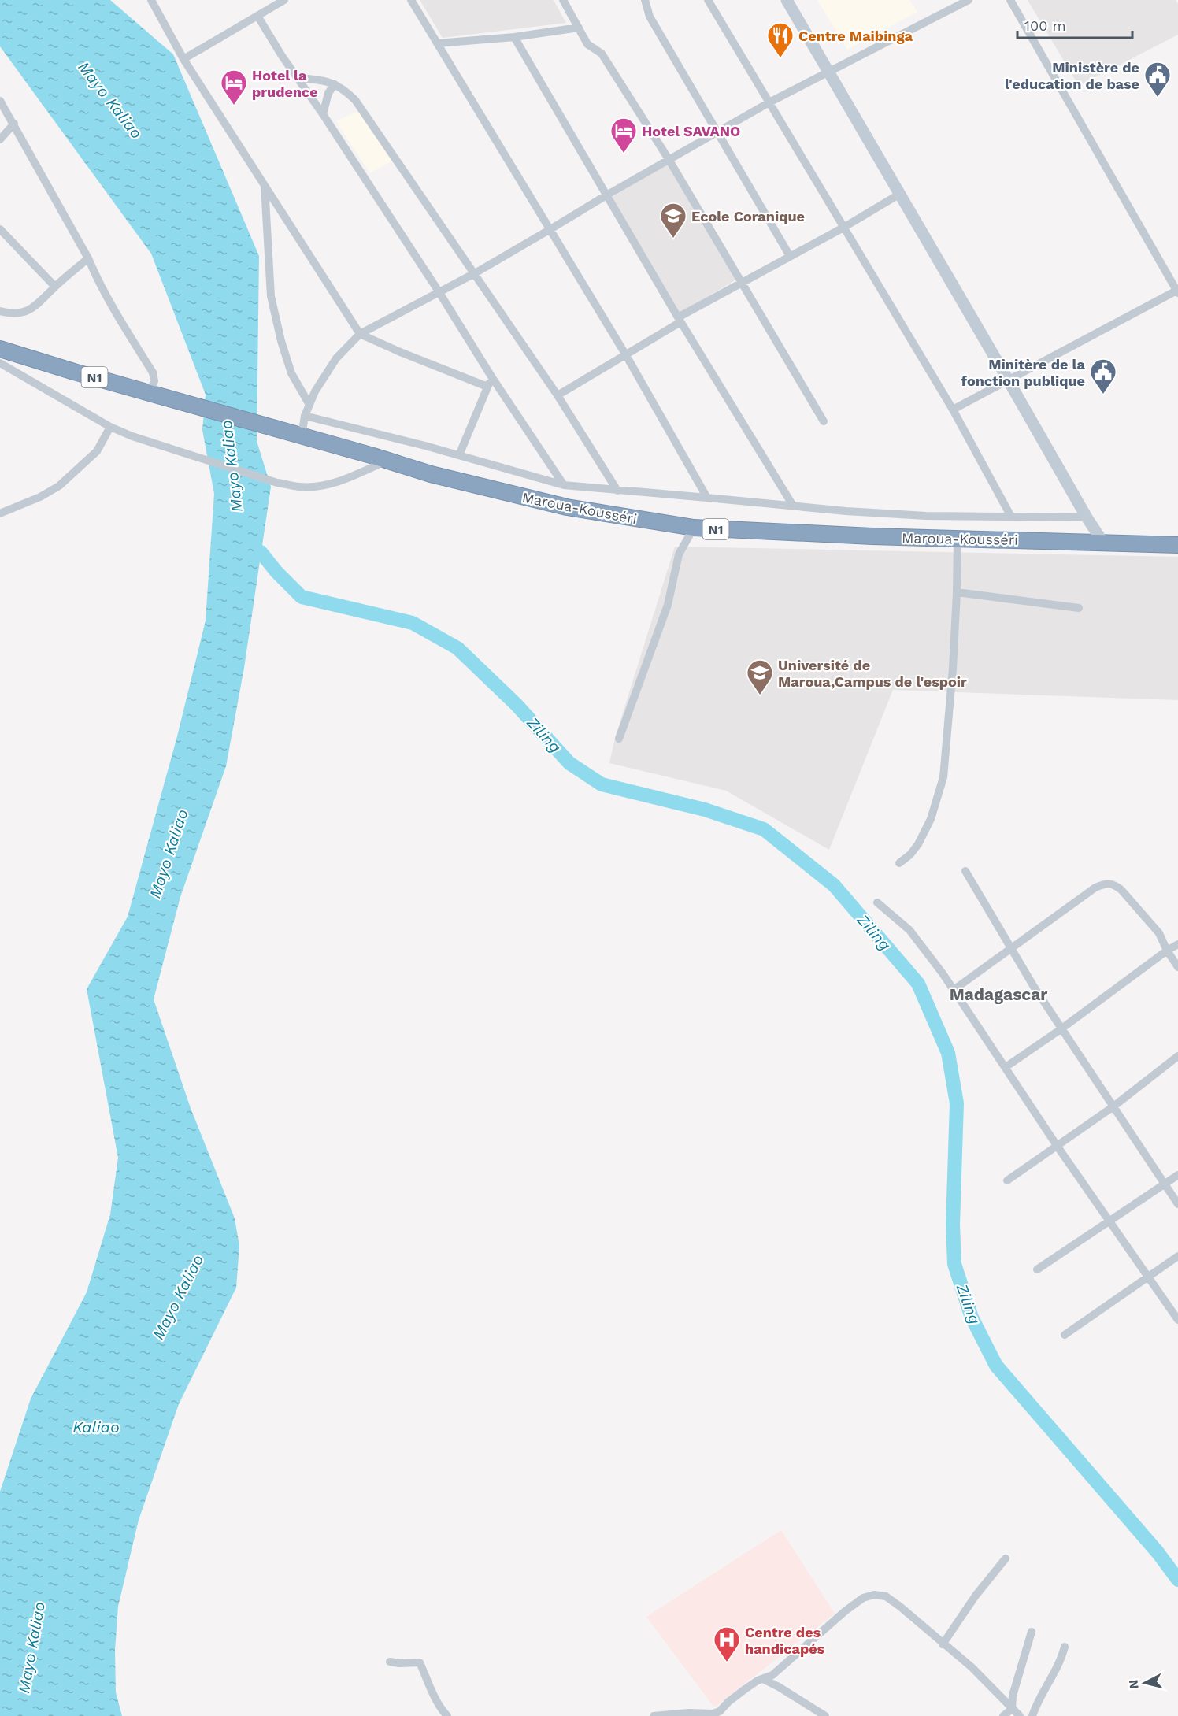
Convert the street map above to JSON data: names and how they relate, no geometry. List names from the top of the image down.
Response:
{
  "streets": {
    "highway": ["N1", "Maroua-Kousséri"]
  },
  "districts": ["Madagascar"],
  "water": ["Mayo Kaliao", "Ziling", "Kaliao"],
  "places": {
    "restaurant": ["Centre Maibinga"],
    "public building": ["Ministère de l'education de base", "Minitère de la fonction publique"],
    "hotel": ["Hotel la prudence", "Hotel SAVANO"],
    "school or university": ["Ecole Coranique", "Université de Maroua,Campus de l'espoir"],
    "hospital": ["Centre des handicapés"]
  },
  "scale_bar": "100 m",
  "north": "left"
}
